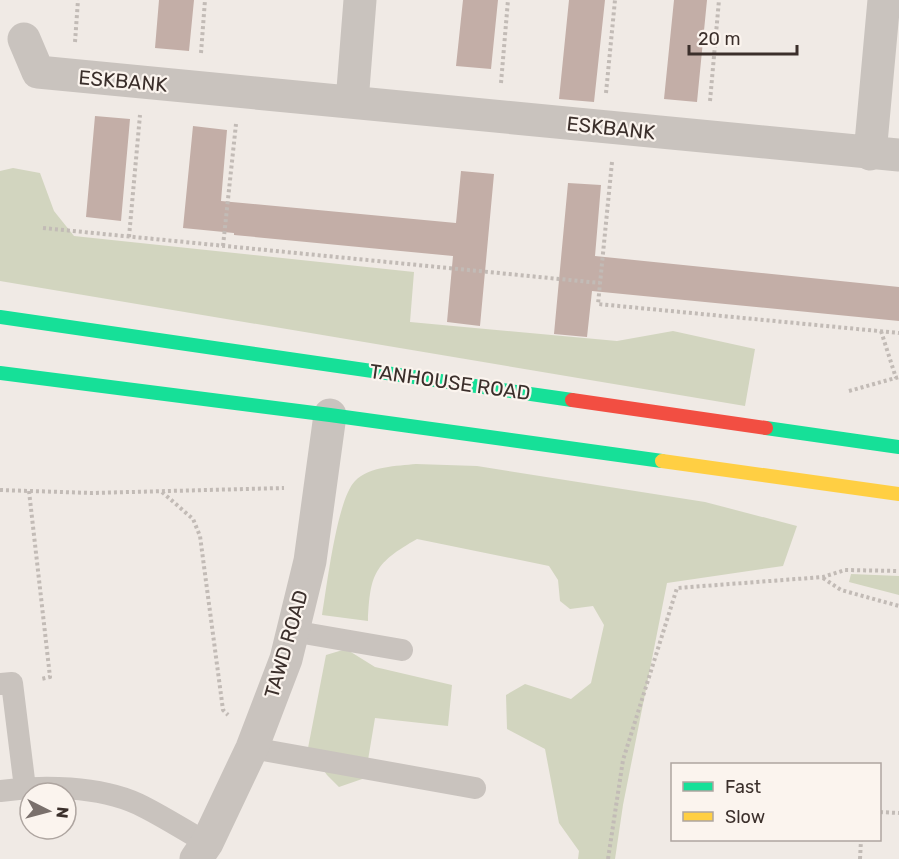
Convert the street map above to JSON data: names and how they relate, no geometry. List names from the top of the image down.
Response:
{
  "streets": {
    "street": ["ESKBANK", "TANHOUSE ROAD", "TAWD ROAD"]
  },
  "legend": ["Fast", "Slow"],
  "scale_bar": "20 m",
  "north": "right"
}
